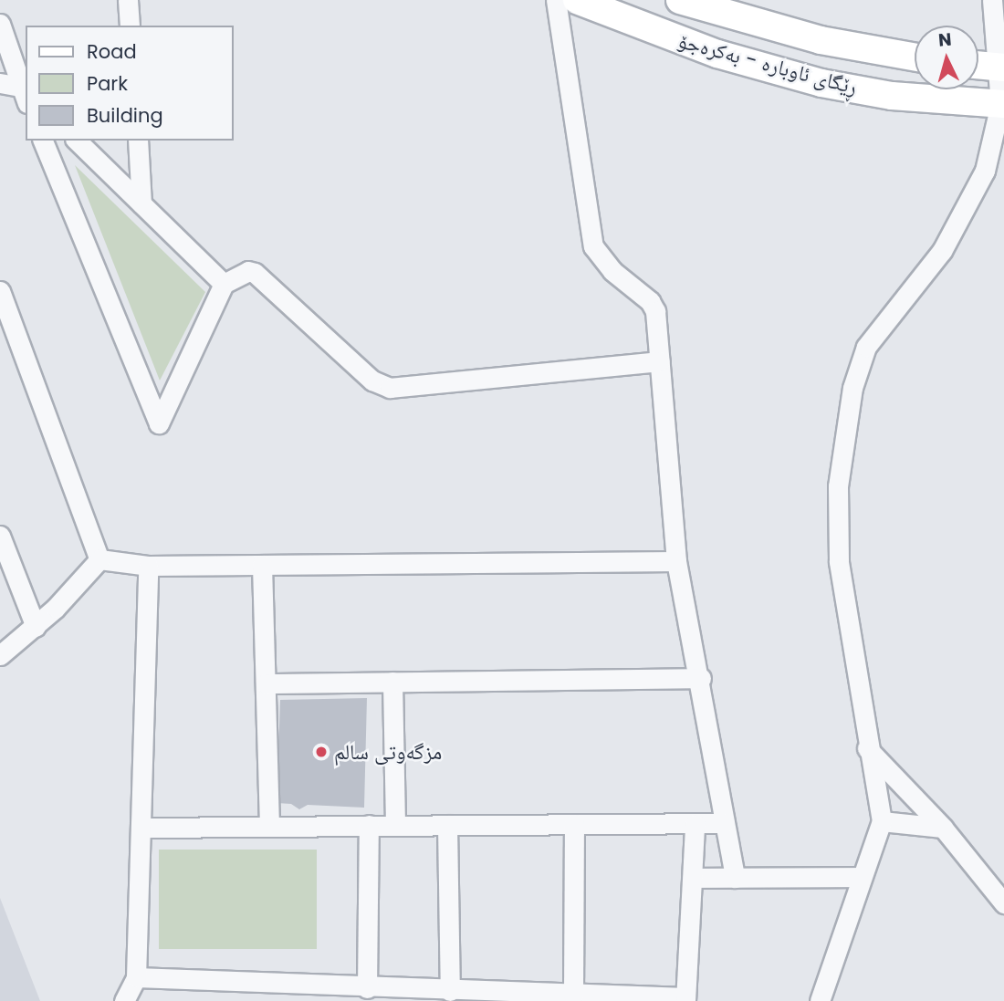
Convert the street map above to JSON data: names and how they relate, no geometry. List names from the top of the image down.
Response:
{
  "streets": {
    "main road": ["ڕێگای ئاوبارە - بەکرەجۆ"]
  },
  "places": ["مزگەوتی سالم"],
  "legend": ["Road", "Park", "Building"],
  "north": "top"
}
